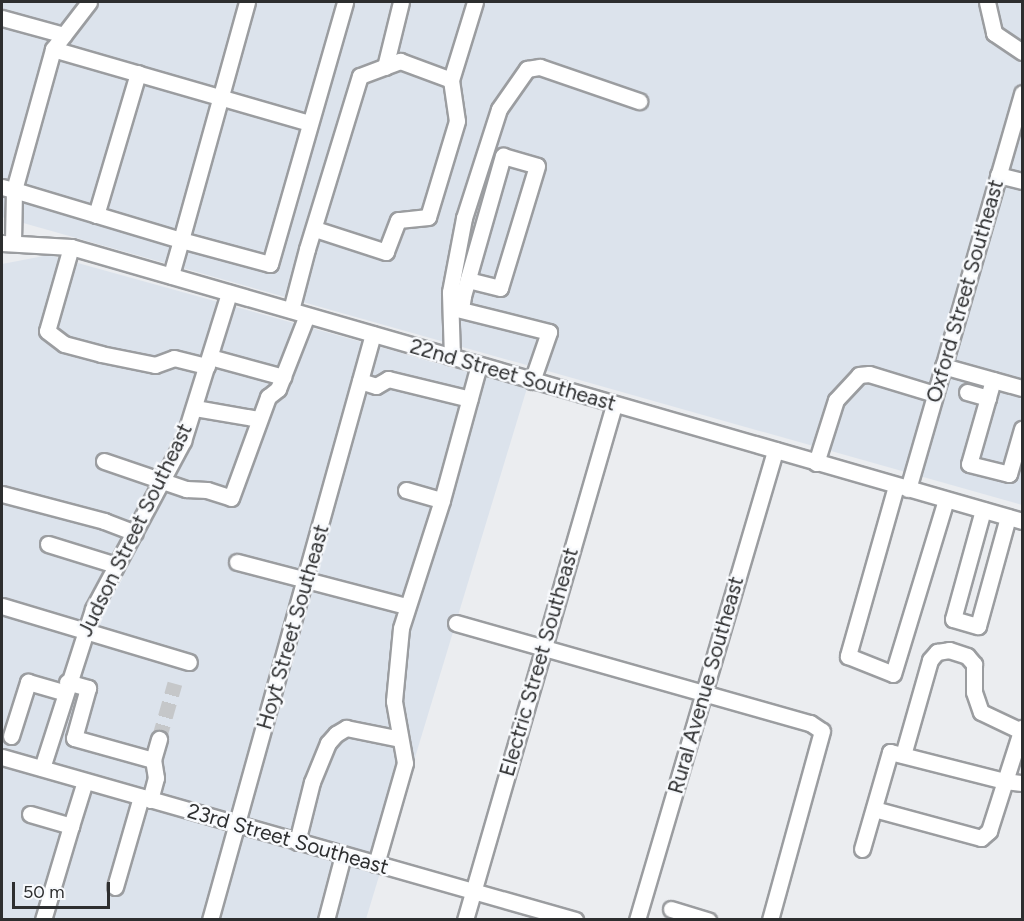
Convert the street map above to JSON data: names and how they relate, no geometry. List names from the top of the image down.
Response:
{
  "streets": {
    "street": [
      "Oxford Street Southeast",
      "22nd Street Southeast",
      "Judson Street Southeast",
      "Hoyt Street Southeast",
      "Electric Street Southeast",
      "Rural Avenue Southeast",
      "23rd Street Southeast"
    ]
  },
  "crossings": [
    ["Oxford Street Southeast", "22nd Street Southeast"],
    ["22nd Street Southeast", "Judson Street Southeast"],
    ["22nd Street Southeast", "Hoyt Street Southeast"],
    ["22nd Street Southeast", "Electric Street Southeast"],
    ["22nd Street Southeast", "Rural Avenue Southeast"],
    ["Judson Street Southeast", "23rd Street Southeast"],
    ["Hoyt Street Southeast", "23rd Street Southeast"],
    ["Electric Street Southeast", "23rd Street Southeast"]
  ],
  "scale_bar": "50 m"
}
